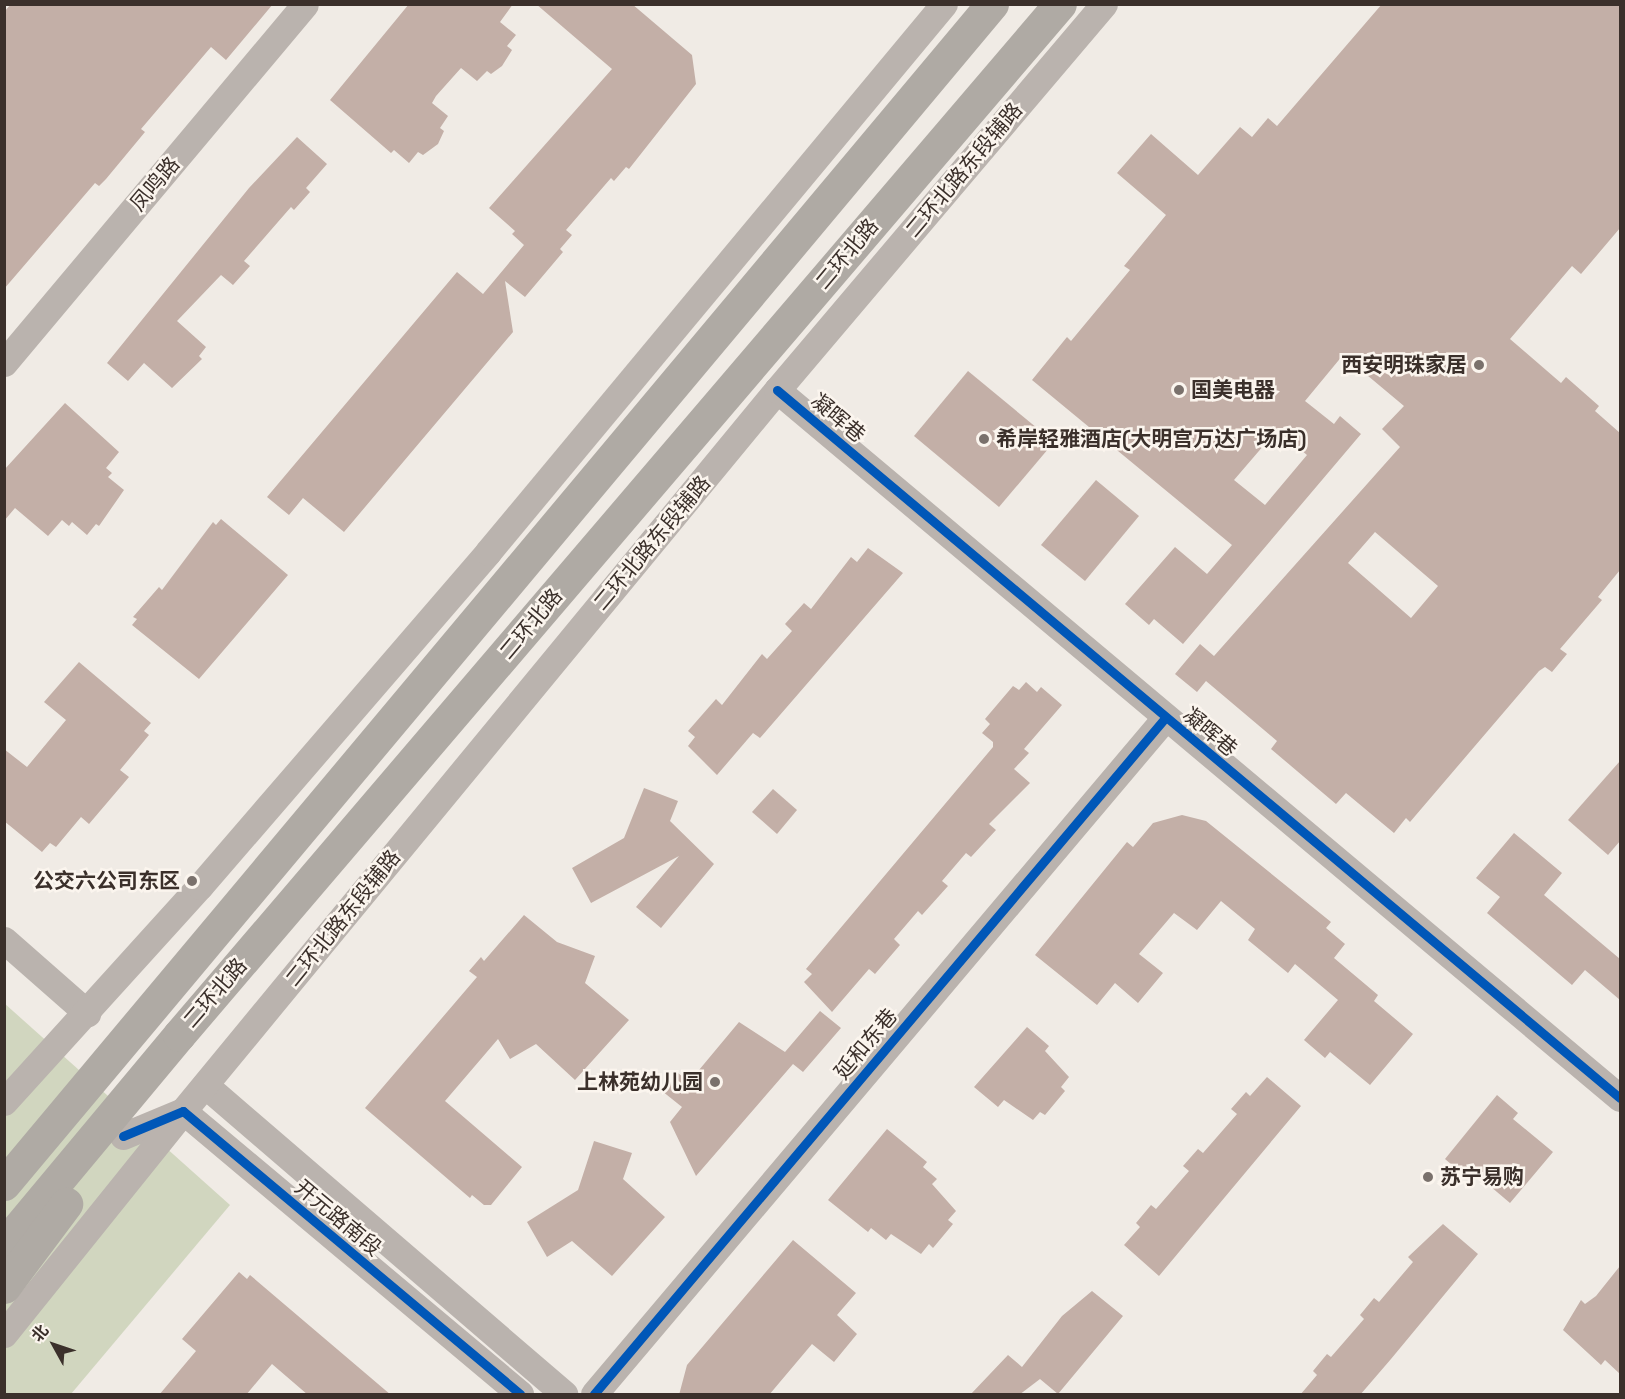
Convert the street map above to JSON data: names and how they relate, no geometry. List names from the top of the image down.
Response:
{
  "streets": {
    "highway": ["二环北路"],
    "street": [
      "二环北路东段辅路",
      "凤鸣路",
      "凝晖巷",
      "延和东巷",
      "开元路南段"
    ]
  },
  "crossings": [
    ["二环北路东段辅路", "凝晖巷"],
    ["二环北路东段辅路", "开元路南段"],
    ["凝晖巷", "延和东巷"]
  ],
  "places": [
    "西安明珠家居",
    "国美电器",
    "希岸轻雅酒店(大明宫万达广场店)",
    "公交六公司东区",
    "上林苑幼儿园",
    "苏宁易购"
  ],
  "north": "top left"
}
